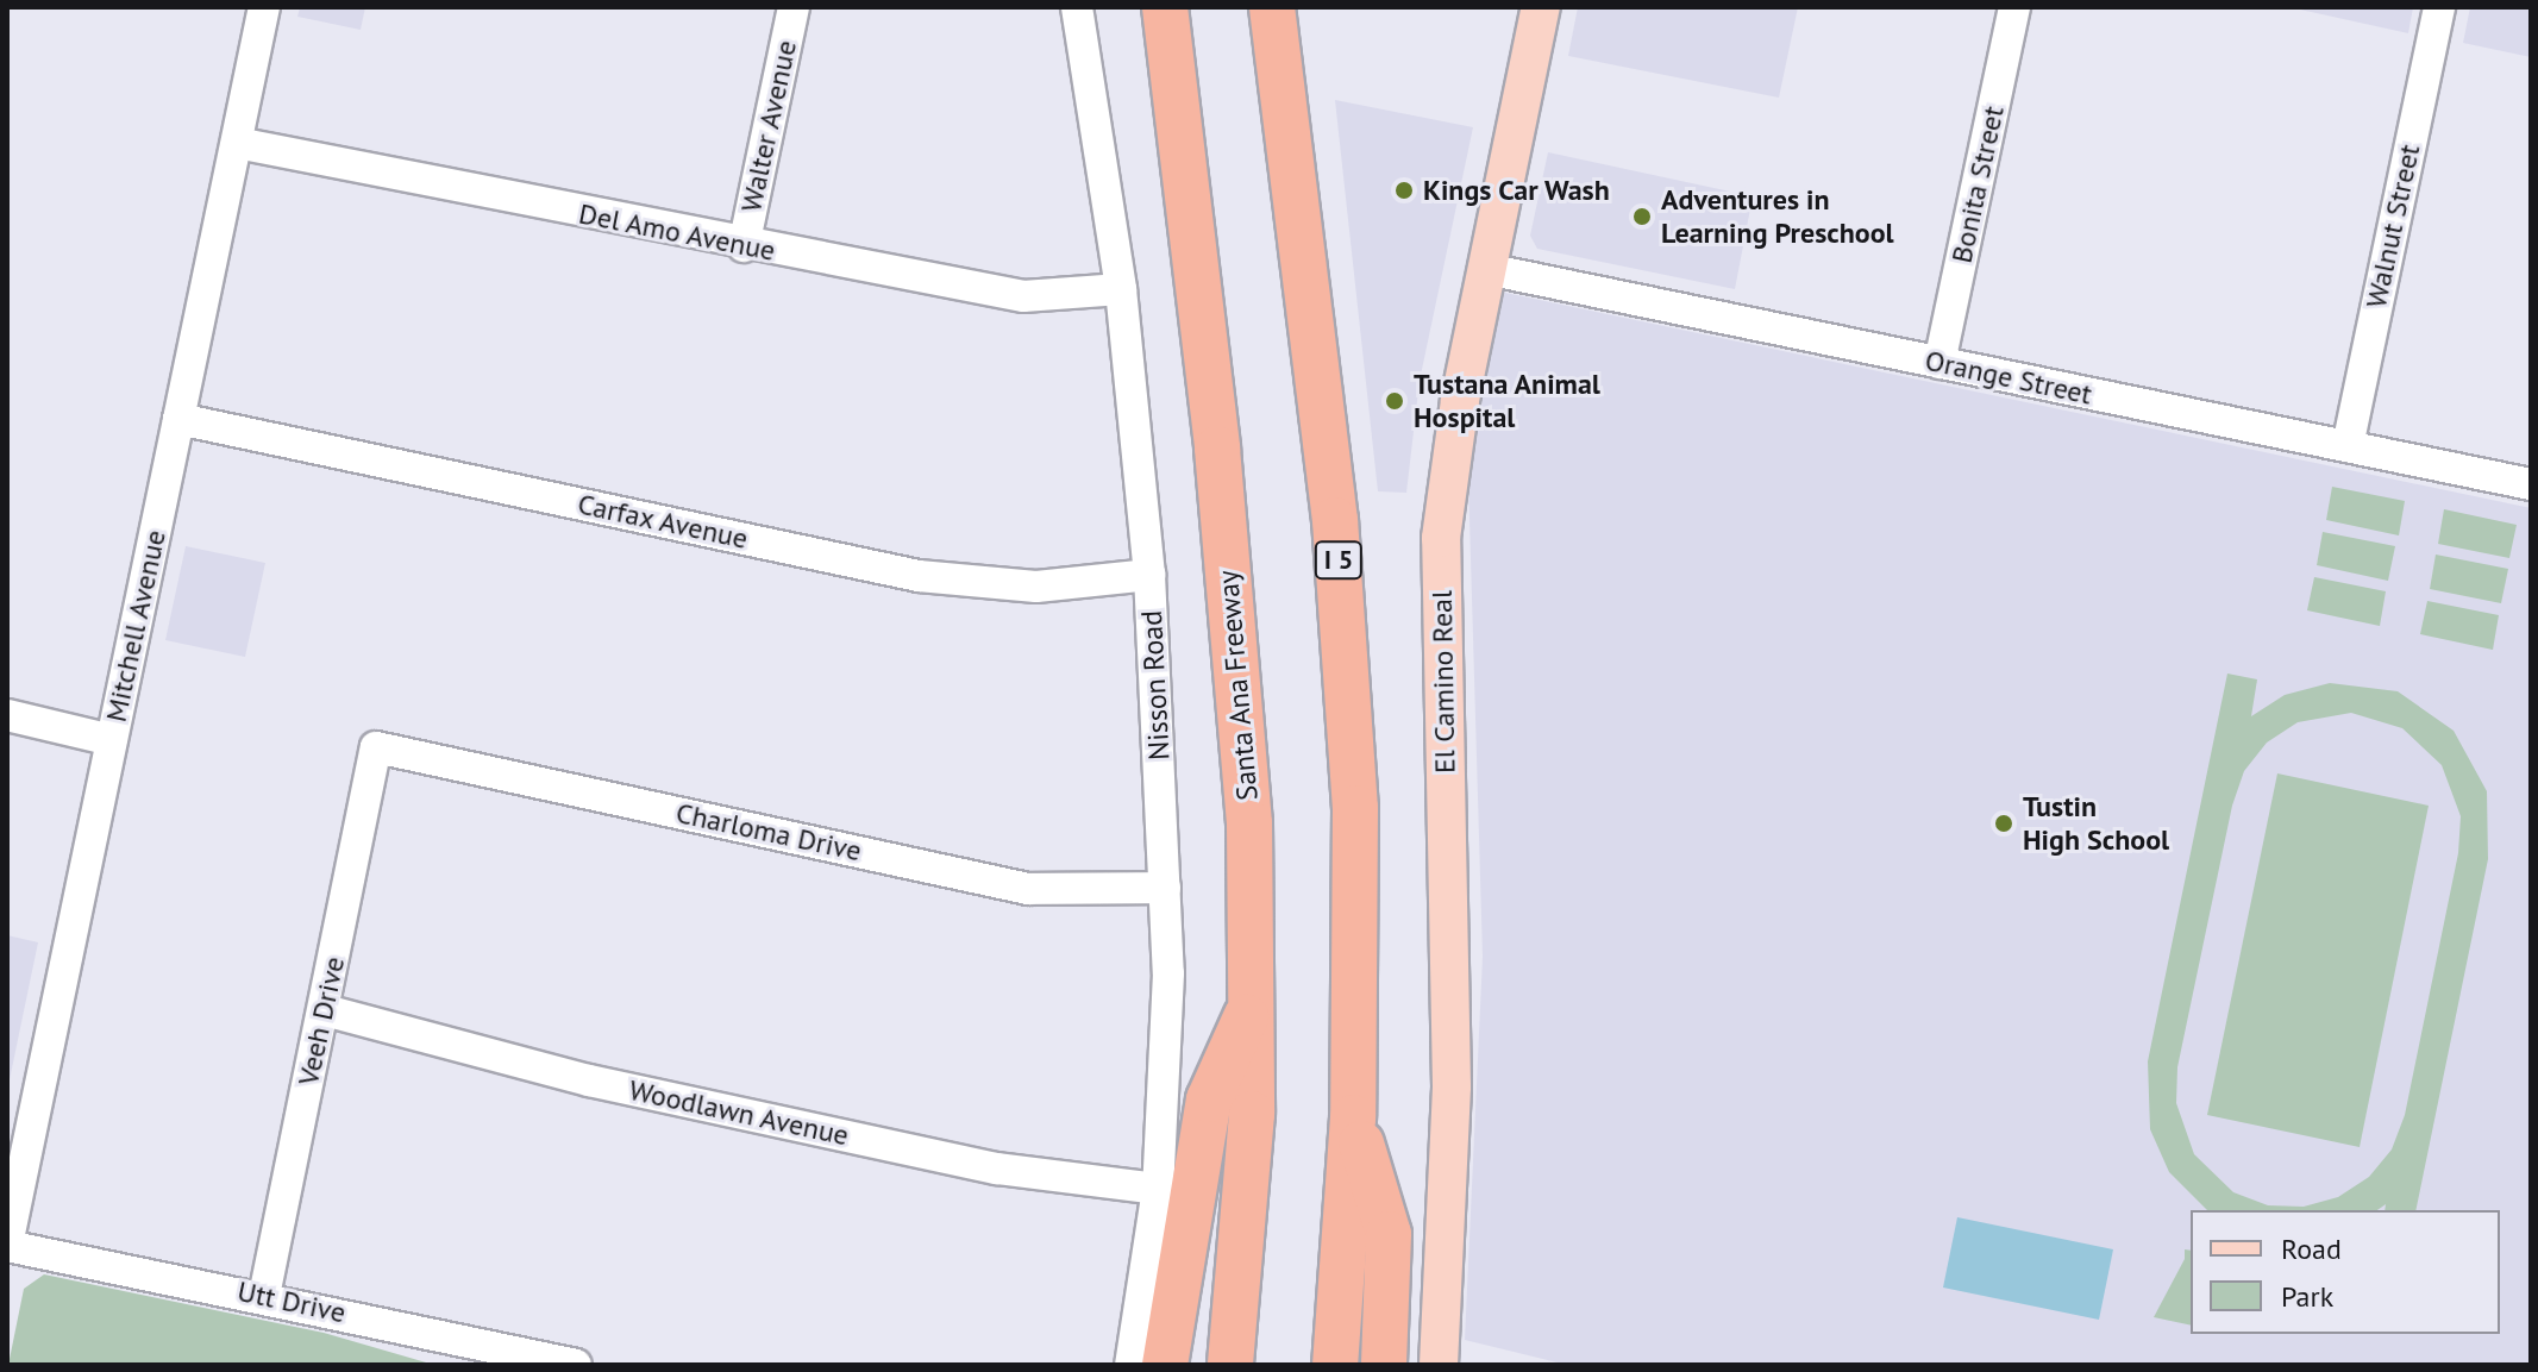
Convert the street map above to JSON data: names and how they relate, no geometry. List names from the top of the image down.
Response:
{
  "streets": {
    "highway": ["I 5", "Santa Ana Freeway"],
    "main road": ["El Camino Real"],
    "street": [
      "Walter Avenue",
      "Bonita Street",
      "Walnut Street",
      "Del Amo Avenue",
      "Orange Street",
      "Carfax Avenue",
      "Mitchell Avenue",
      "Nisson Road",
      "Charloma Drive",
      "Veeh Drive",
      "Woodlawn Avenue",
      "Utt Drive"
    ]
  },
  "crossings": [
    ["Walter Avenue", "Del Amo Avenue"],
    ["Bonita Street", "Orange Street"],
    ["Walnut Street", "Orange Street"],
    ["Del Amo Avenue", "Mitchell Avenue"],
    ["Del Amo Avenue", "Nisson Road"],
    ["Orange Street", "El Camino Real"],
    ["Carfax Avenue", "Mitchell Avenue"],
    ["Carfax Avenue", "Nisson Road"],
    ["Mitchell Avenue", "Utt Drive"],
    ["Nisson Road", "Charloma Drive"],
    ["Nisson Road", "Woodlawn Avenue"],
    ["Charloma Drive", "Veeh Drive"],
    ["Veeh Drive", "Woodlawn Avenue"],
    ["Veeh Drive", "Utt Drive"]
  ],
  "places": [
    "Kings Car Wash",
    "Adventures in Learning Preschool",
    "Tustana Animal Hospital",
    "Tustin High School"
  ],
  "legend": ["Road", "Park"]
}
